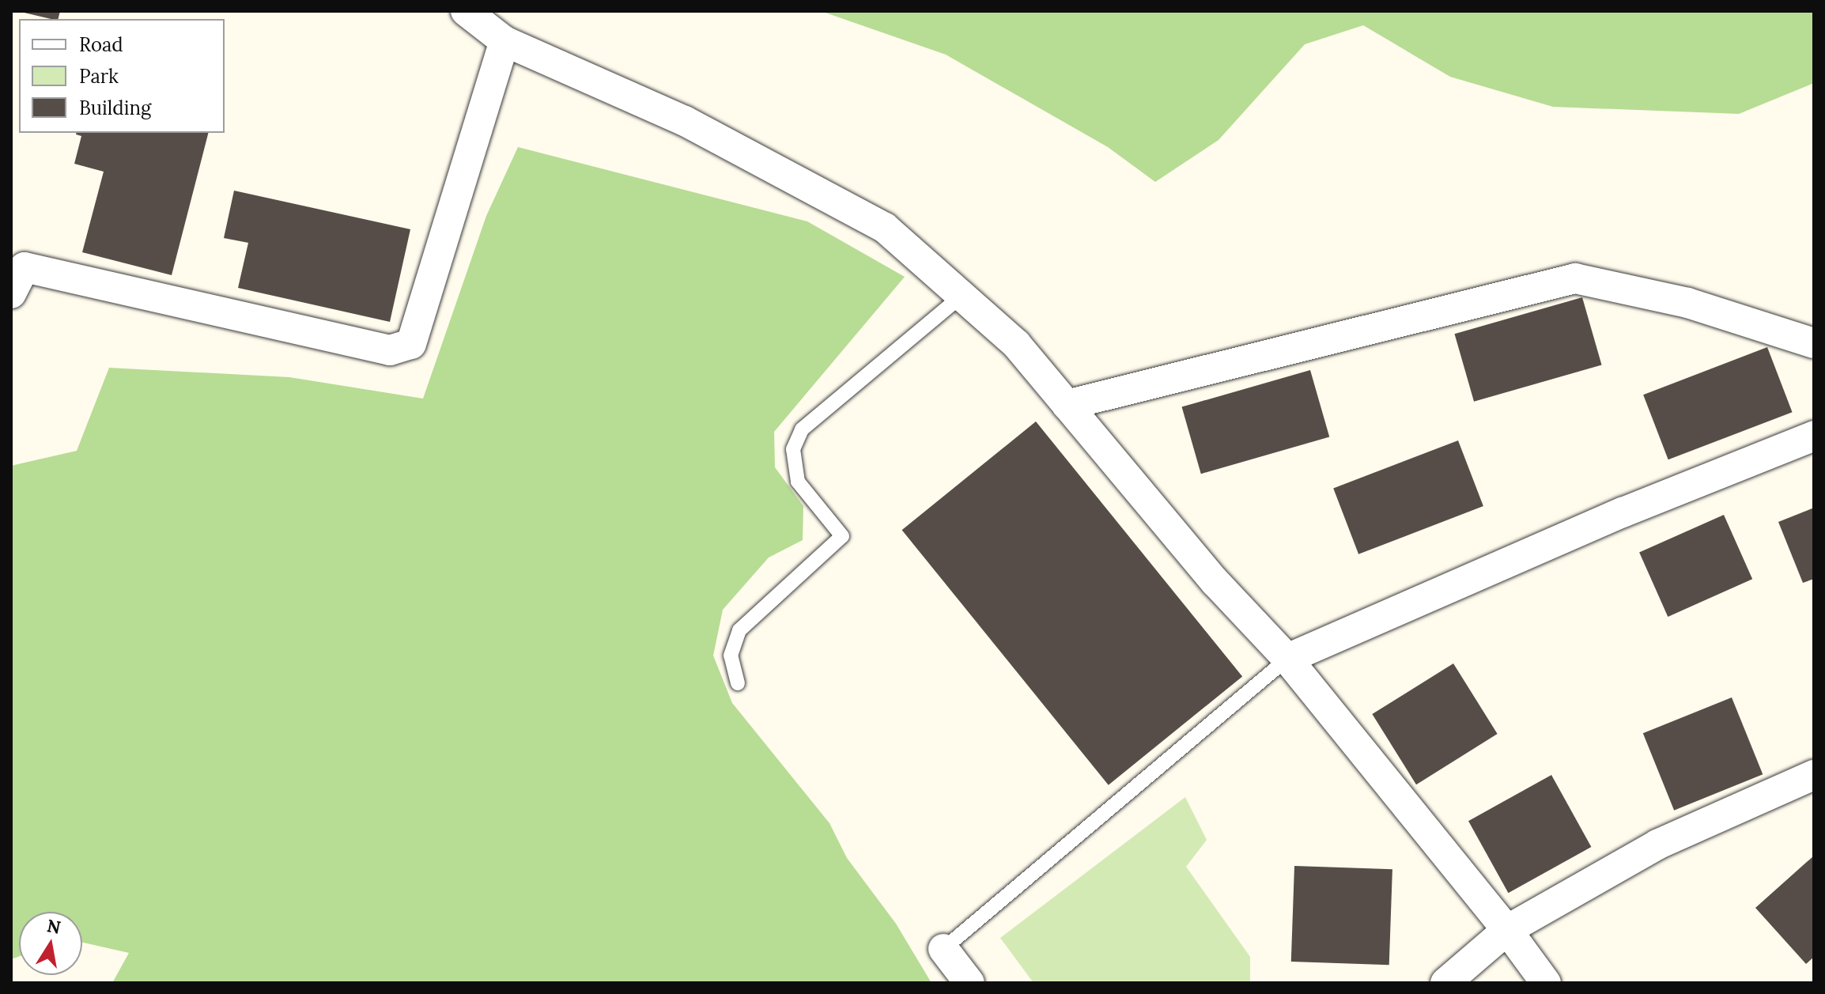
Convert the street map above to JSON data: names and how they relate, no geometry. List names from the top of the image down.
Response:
{
  "legend": ["Road", "Park", "Building"],
  "north": "top"
}
